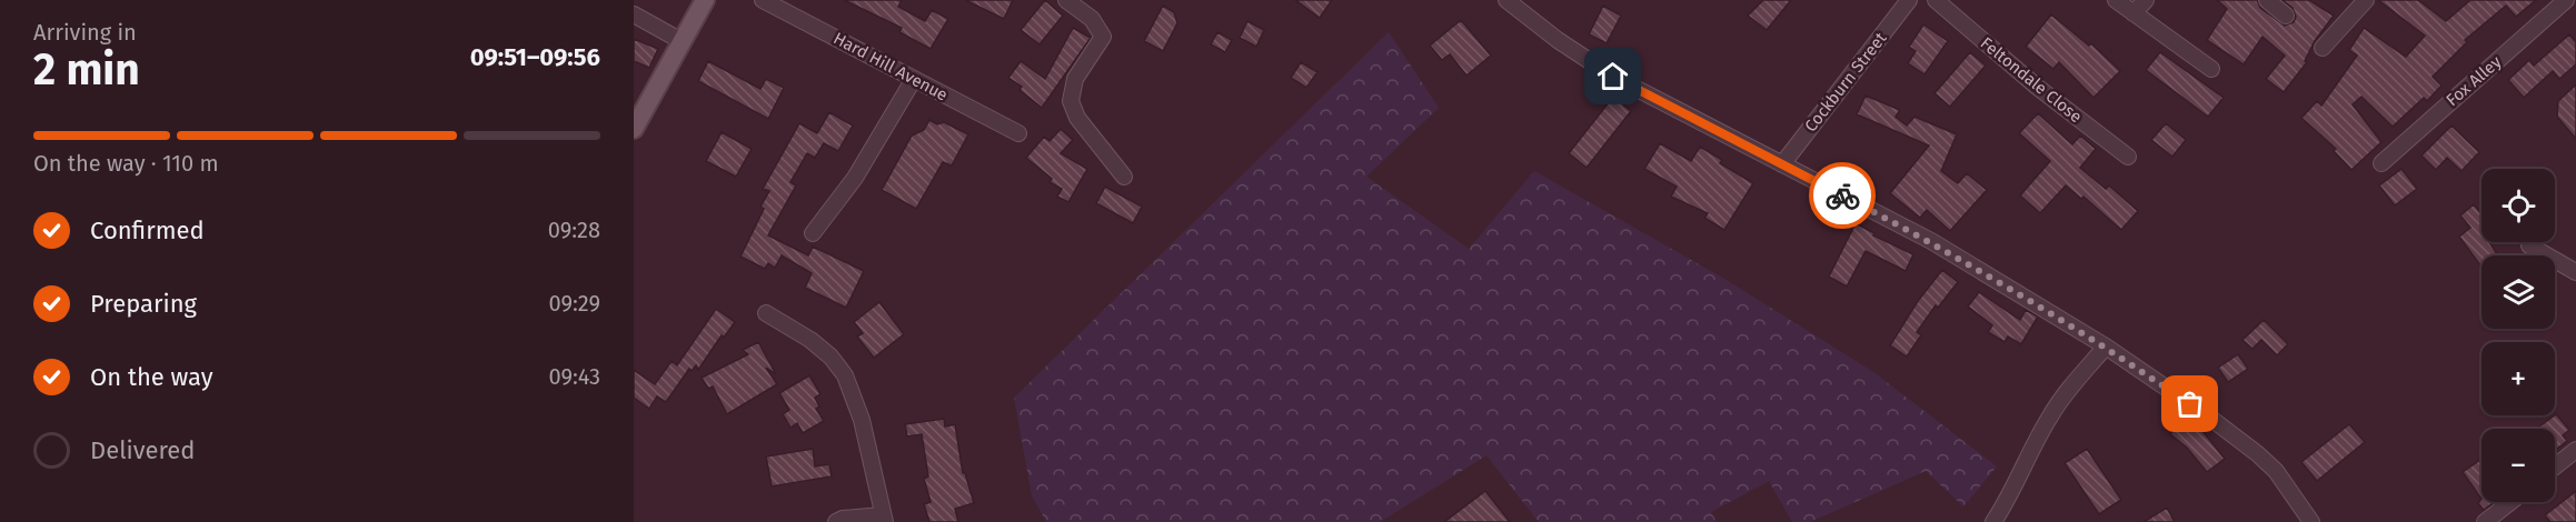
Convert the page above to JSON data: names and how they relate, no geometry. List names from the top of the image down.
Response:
{
  "streets": {
    "street": [
      "Hard Hill Avenue",
      "Feltondale Close",
      "Fox Alley",
      "Cockburn Street"
    ]
  },
  "page": {
    "heading": ["2 min", "Arriving in", "09:51–09:56"],
    "bar": "On the way · 110 m",
    "map_buttons": ["+", "−"],
    "list": [
      ["Confirmed", "09:28"],
      ["Preparing", "09:29"],
      ["On the way", "09:43"],
      "Delivered"
    ]
  }
}
